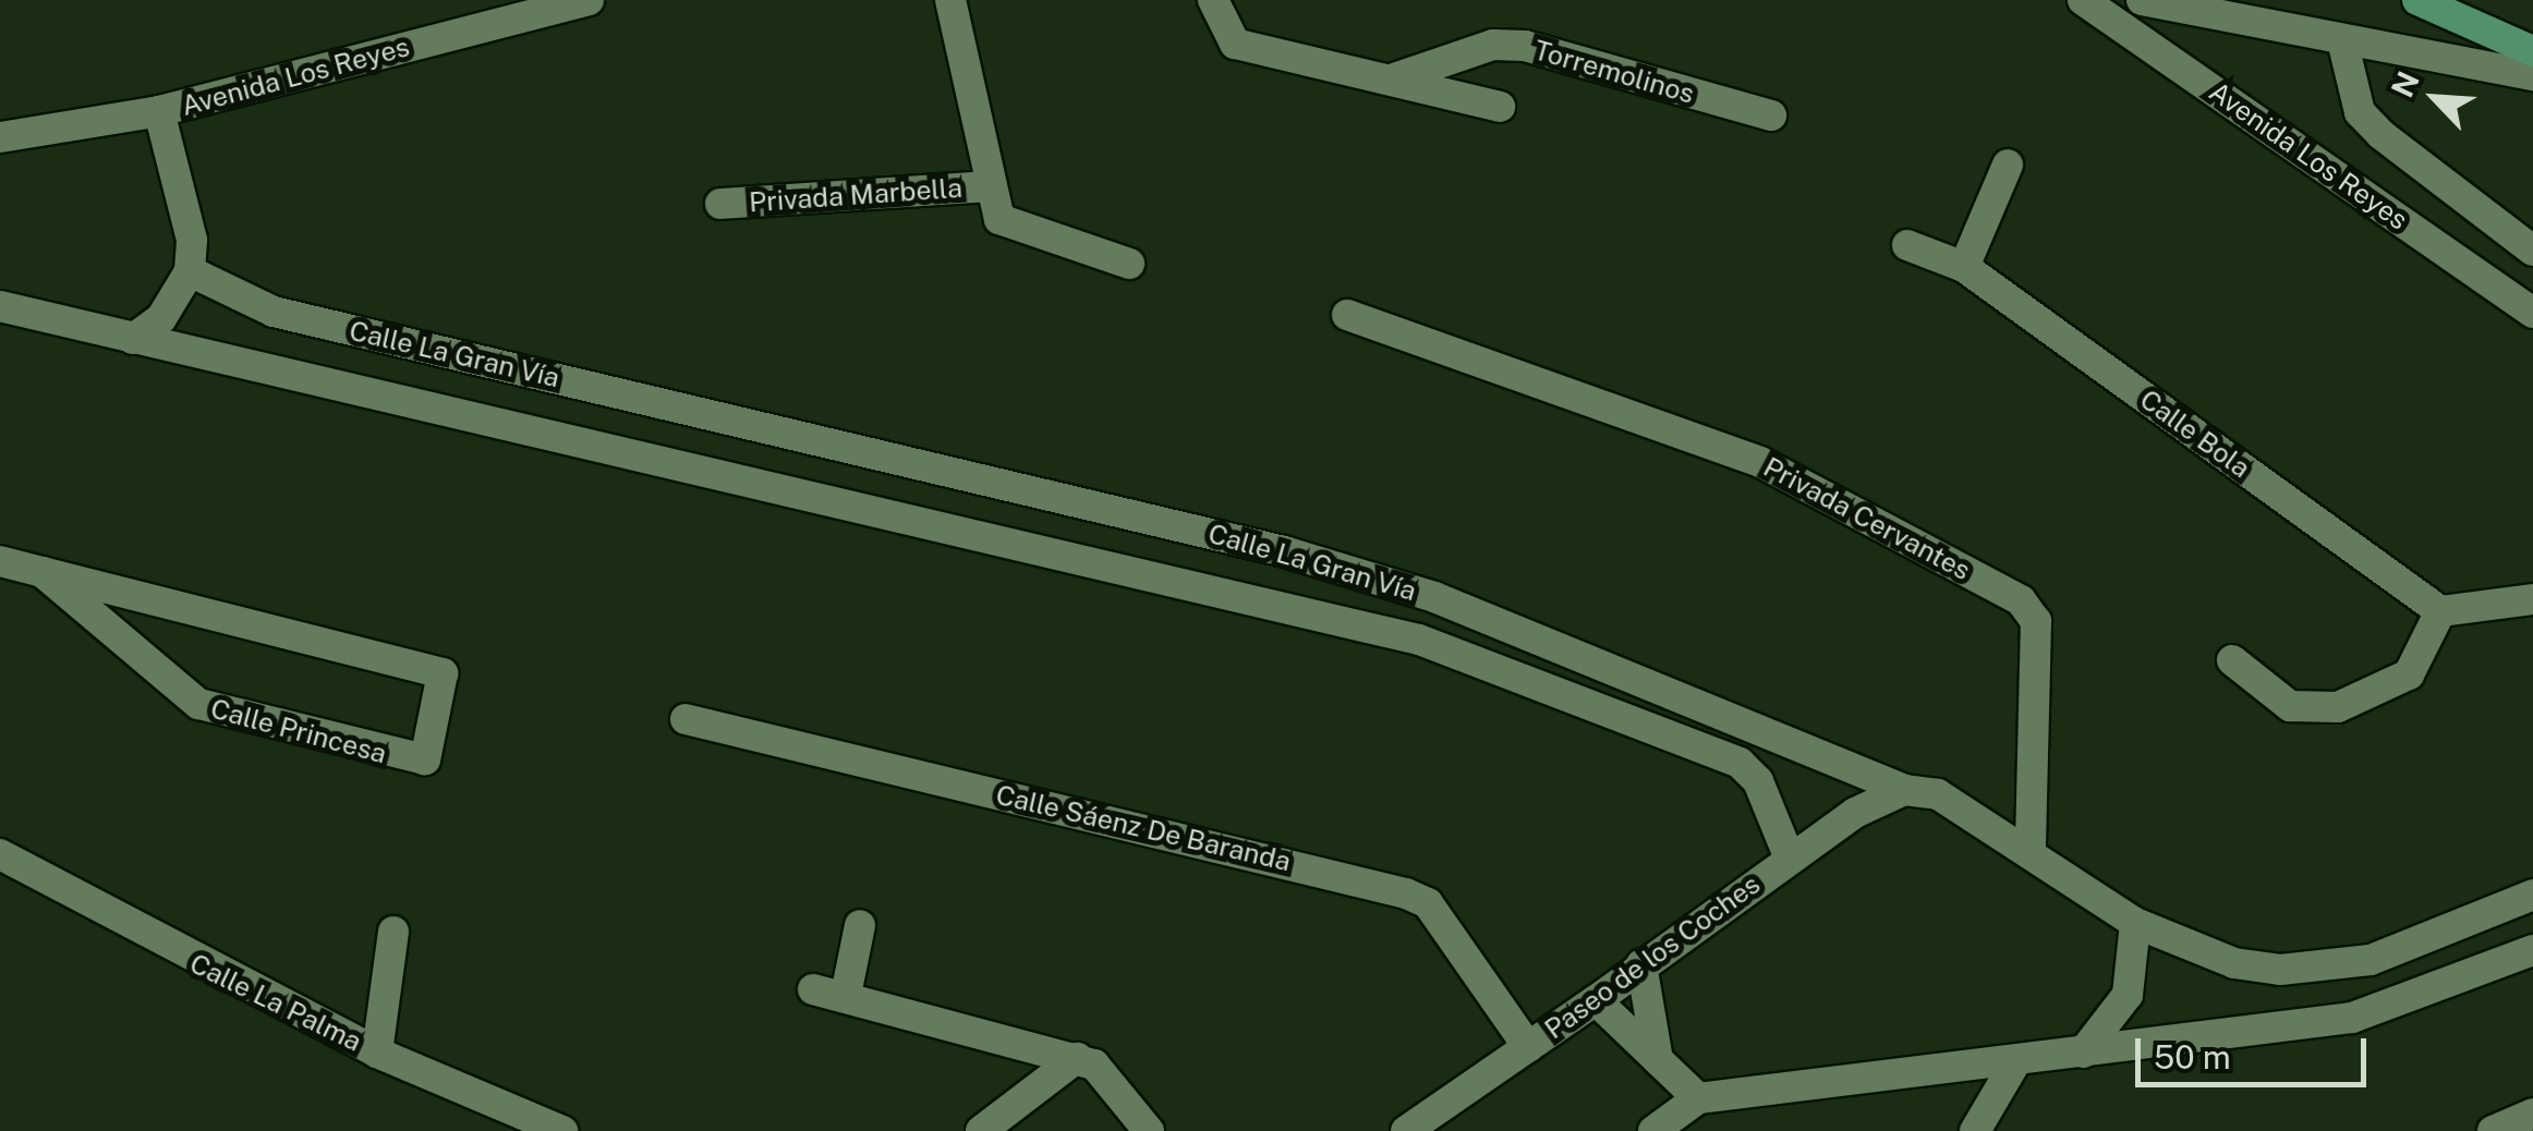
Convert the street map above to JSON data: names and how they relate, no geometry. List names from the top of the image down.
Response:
{
  "streets": {
    "street": [
      "Torremolinos",
      "Avenida Los Reyes",
      "Privada Marbella",
      "Calle La Gran Vía",
      "Calle Bola",
      "Privada Cervantes",
      "Calle Princesa",
      "Calle Sáenz De Baranda",
      "Paseo de los Coches",
      "Calle La Palma"
    ]
  },
  "crossings": [
    ["Calle La Gran Vía", "Privada Cervantes"],
    ["Calle La Gran Vía", "Paseo de los Coches"],
    ["Calle Sáenz De Baranda", "Paseo de los Coches"]
  ],
  "scale_bar": "50 m",
  "north": "top left"
}
